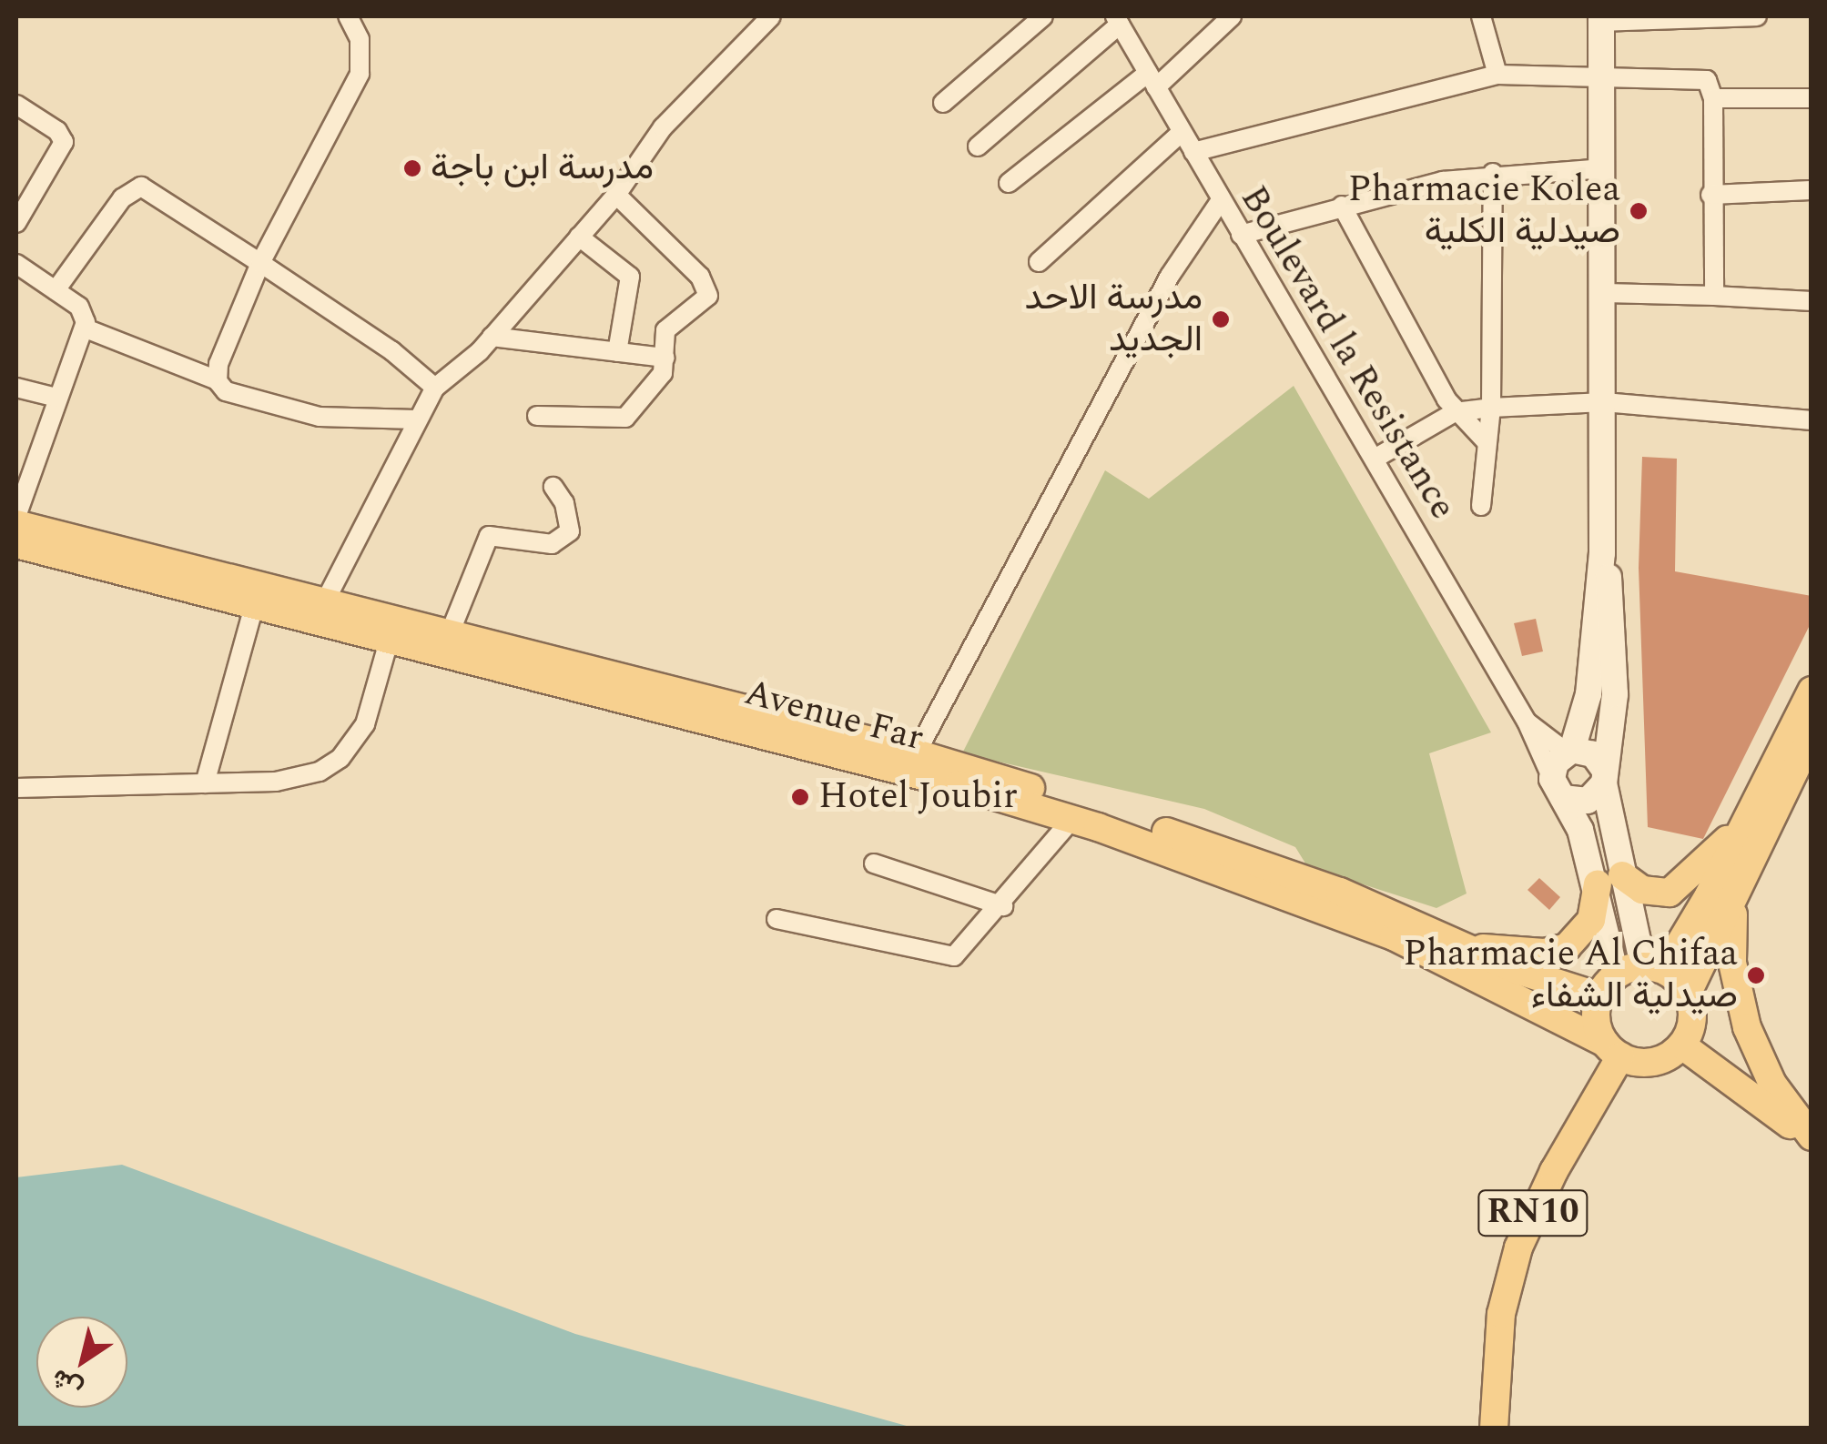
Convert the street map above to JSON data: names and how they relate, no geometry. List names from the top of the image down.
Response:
{
  "streets": {
    "main road": ["Avenue Far", "RN10"],
    "street": ["Boulevard la Resistance"]
  },
  "crossings": [
    ["Avenue Far", "RN10"]
  ],
  "places": [
    "مدرسة ابن باجة",
    "Pharmacie Kolea صيدلية الكلية",
    "مدرسة الاحد الجديد",
    "Hotel Joubir",
    "Pharmacie Al Chifaa صيدلية الشفاء"
  ],
  "north": "bottom left"
}
